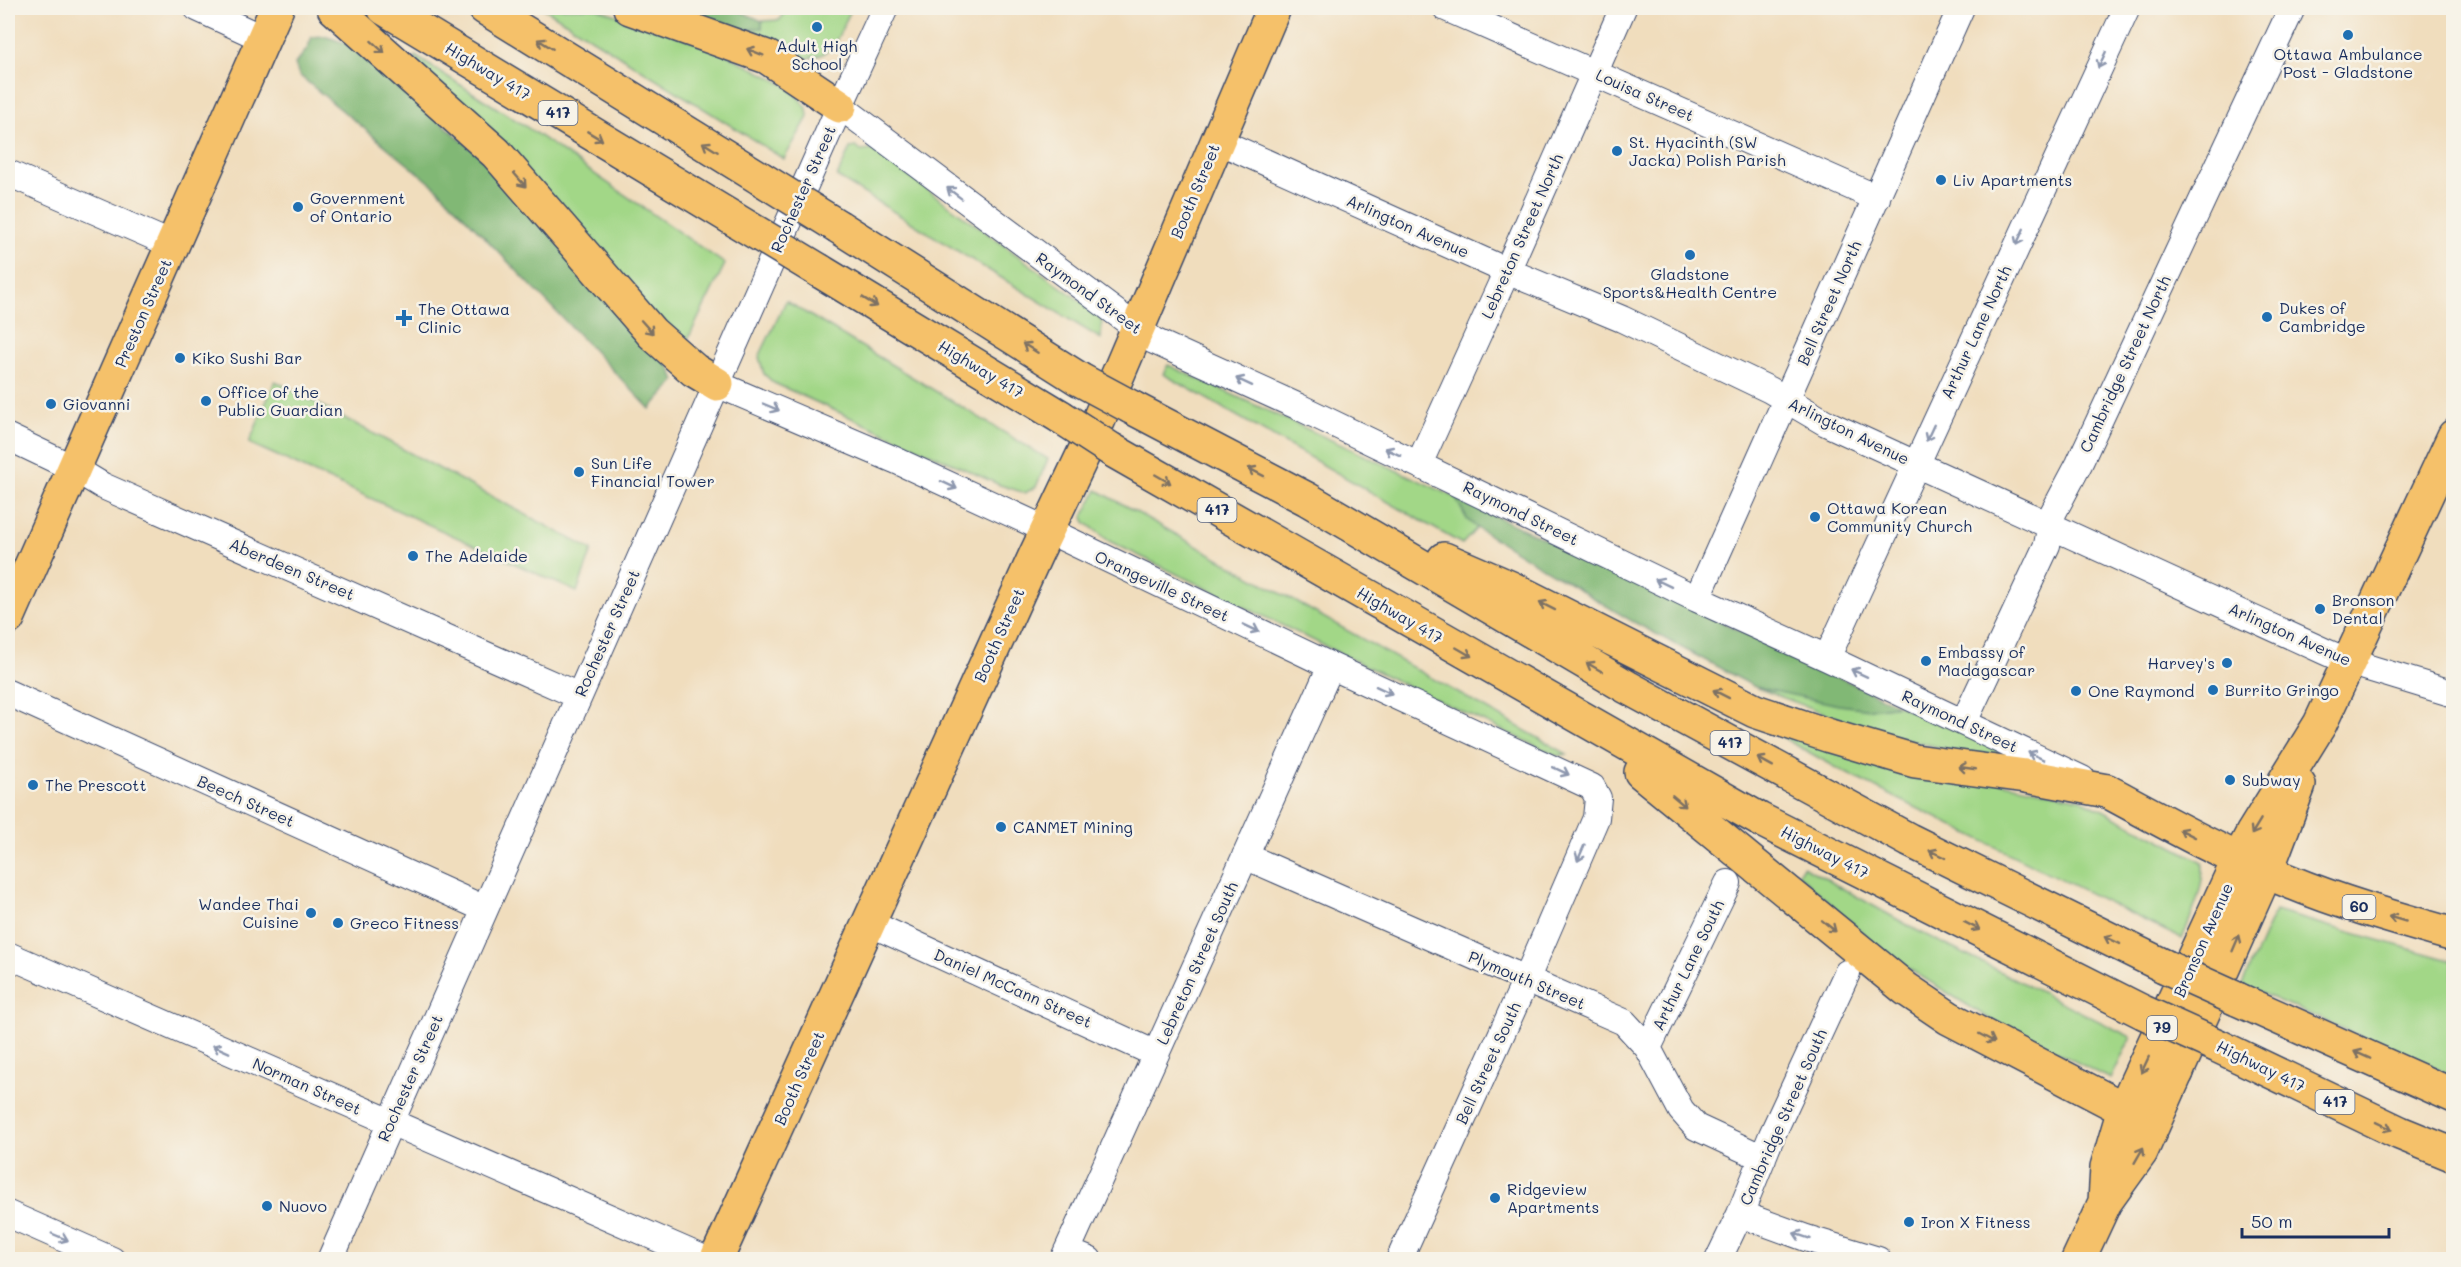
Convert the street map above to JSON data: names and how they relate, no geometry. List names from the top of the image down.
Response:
{
  "streets": {
    "main road": [
      "Highway 417",
      "417",
      "Booth Street",
      "Raymond Street",
      "Preston Street",
      "60",
      "Bronson Avenue",
      "79"
    ],
    "street": [
      "Louisa Street",
      "Rochester Street",
      "Arlington Avenue",
      "Lebreton Street North",
      "Bell Street North",
      "Arthur Lane North",
      "Cambridge Street North",
      "Aberdeen Street",
      "Orangeville Street",
      "Beech Street",
      "Lebreton Street South",
      "Arthur Lane South",
      "Plymouth Street",
      "Daniel McCann Street",
      "Bell Street South",
      "Norman Street",
      "Cambridge Street South"
    ]
  },
  "crossings": [
    ["Louisa Street", "Lebreton Street North"],
    ["Louisa Street", "Bell Street North"],
    ["Rochester Street", "Raymond Street"],
    ["Rochester Street", "Aberdeen Street"],
    ["Rochester Street", "Orangeville Street"],
    ["Rochester Street", "Beech Street"],
    ["Rochester Street", "Norman Street"],
    ["Booth Street", "Arlington Avenue"],
    ["Booth Street", "Raymond Street"],
    ["Booth Street", "Orangeville Street"],
    ["Booth Street", "Daniel McCann Street"],
    ["Arlington Avenue", "Lebreton Street North"],
    ["Arlington Avenue", "Bell Street North"],
    ["Arlington Avenue", "Arthur Lane North"],
    ["Arlington Avenue", "Cambridge Street North"],
    ["Arlington Avenue", "Bronson Avenue"],
    ["Lebreton Street North", "Raymond Street"],
    ["Raymond Street", "Bell Street North"],
    ["Raymond Street", "Arthur Lane North"],
    ["Raymond Street", "Cambridge Street North"],
    ["Raymond Street", "60"],
    ["Raymond Street", "Bronson Avenue"],
    ["Preston Street", "Aberdeen Street"],
    ["Orangeville Street", "Lebreton Street South"],
    ["Orangeville Street", "Bell Street South"],
    ["60", "Bronson Avenue"],
    ["Lebreton Street South", "Plymouth Street"],
    ["Lebreton Street South", "Daniel McCann Street"],
    ["Arthur Lane South", "Plymouth Street"],
    ["Plymouth Street", "Bell Street South"],
    ["Plymouth Street", "Cambridge Street South"]
  ],
  "one_way": [
    "Raymond Street",
    "Arthur Lane North",
    "Orangeville Street",
    "Bell Street South",
    "Norman Street"
  ],
  "places": {
    "other": [
      "Adult High School",
      "Ottawa Ambulance Post - Gladstone",
      "St. Hyacinth (SW Jacka) Polish Parish",
      "Liv Apartments",
      "Government of Ontario",
      "Gladstone Sports&Health Centre",
      "Dukes of Cambridge",
      "Kiko Sushi Bar",
      "Office of the Public Guardian",
      "Giovanni",
      "Sun Life Financial Tower",
      "Ottawa Korean Community Church",
      "The Adelaide",
      "Bronson Dental",
      "Embassy of Madagascar",
      "Harvey's",
      "Burrito Gringo",
      "One Raymond",
      "Subway",
      "The Prescott",
      "CANMET Mining",
      "Wandee Thai Cuisine",
      "Greco Fitness",
      "Ridgeview Apartments",
      "Nuovo",
      "Iron X Fitness"
    ],
    "health": ["The Ottawa Clinic"]
  },
  "scale_bar": "50 m"
}
